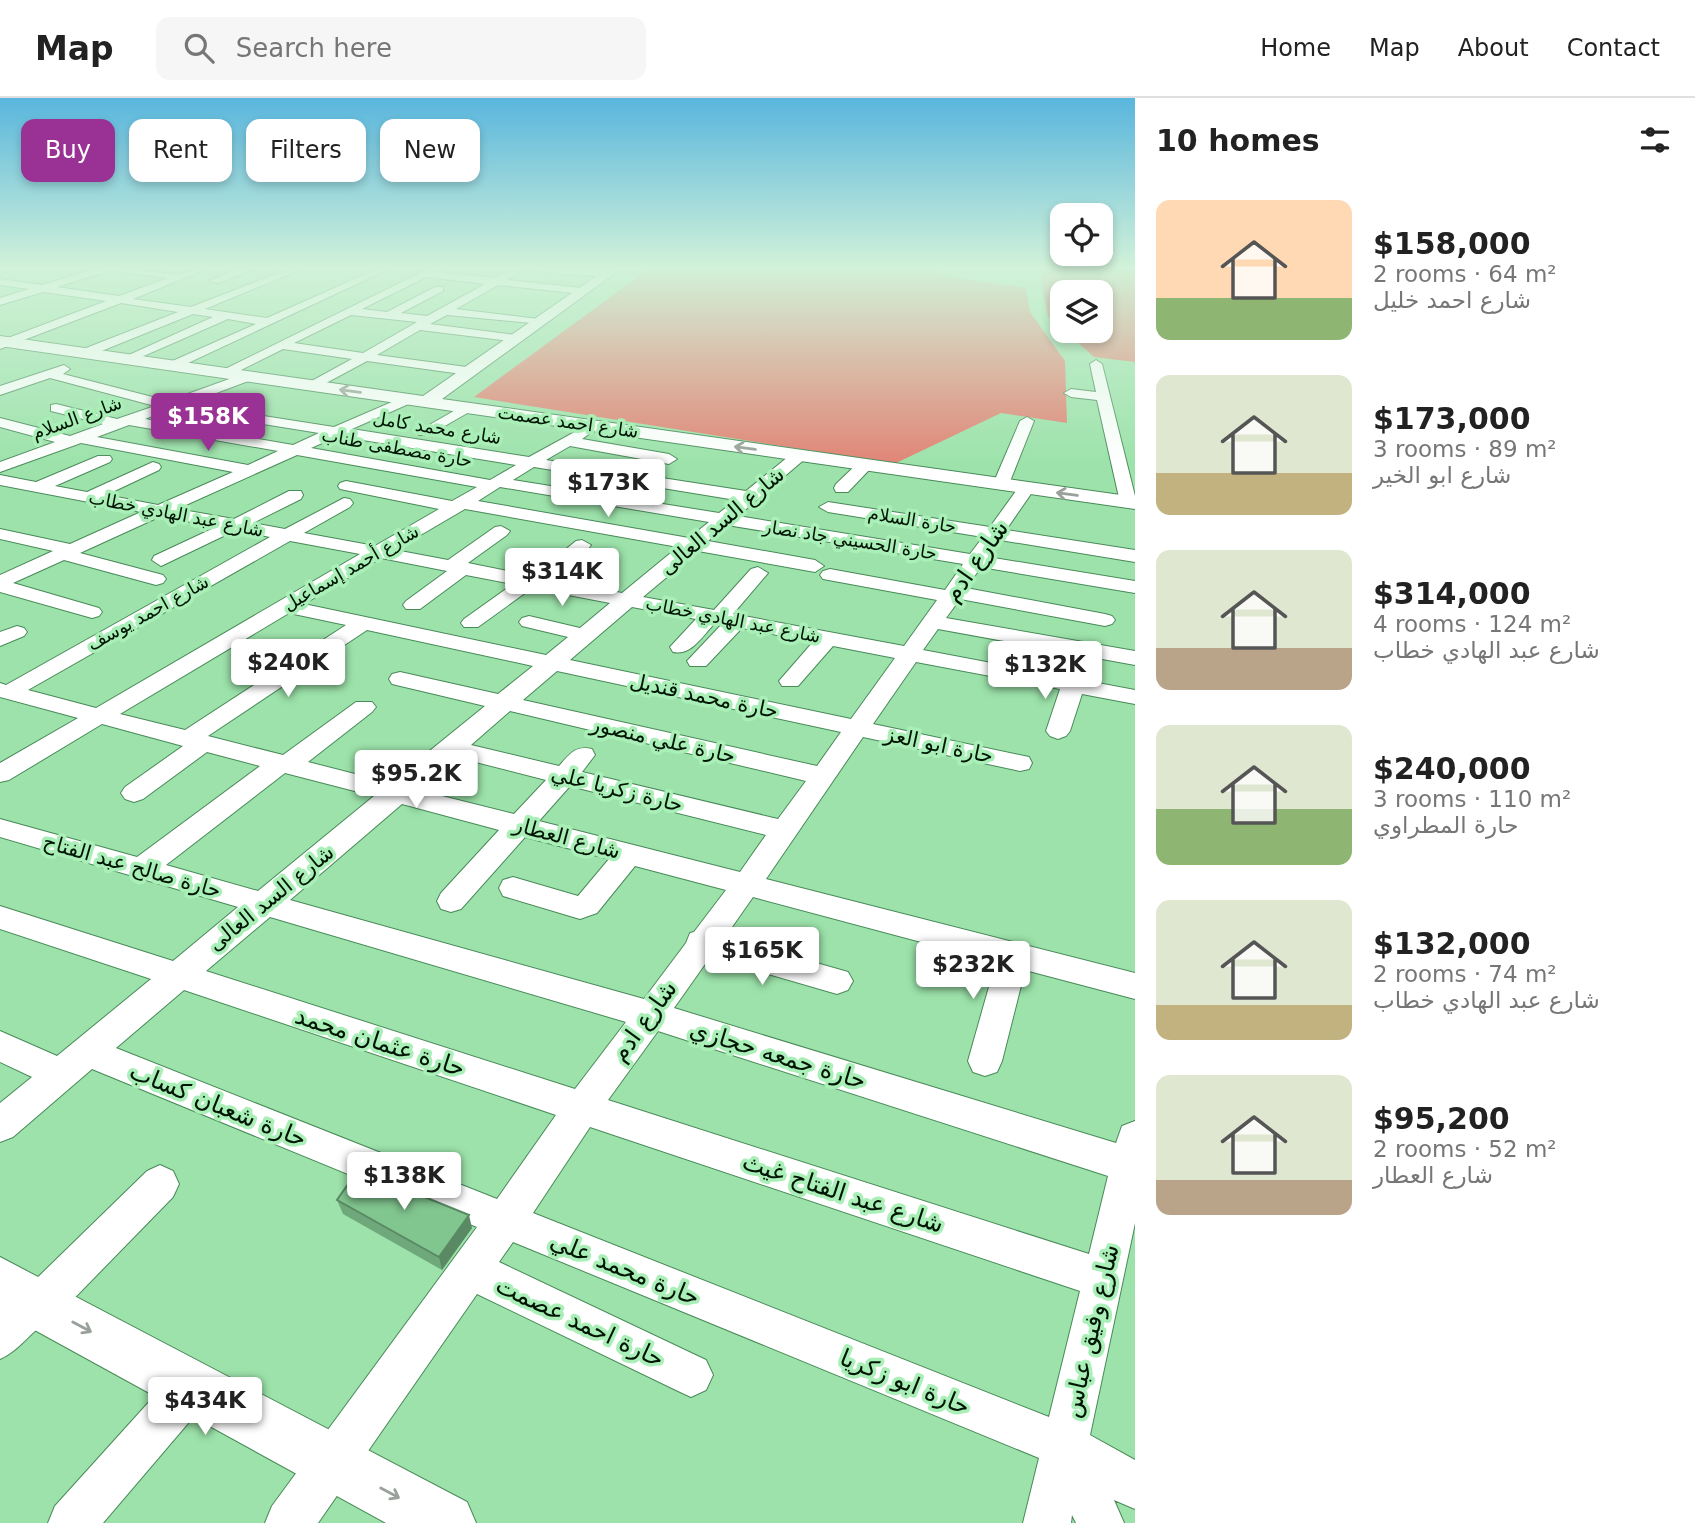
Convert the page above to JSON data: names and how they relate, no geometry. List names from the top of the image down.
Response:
{
  "streets": {
    "main road": ["شارع احمد عصمت"],
    "street": [
      "شارع السلام",
      "شارع محمد كامل",
      "حارة مصطفى طناب",
      "شارع عبد الهادي خطاب",
      "حارة السلام",
      "شارع السد العالى",
      "حارة الحسيني جاد نصار",
      "شارع ادم",
      "شارع أحمد إسماعيل",
      "شارع احمد يوسف",
      "حارة محمد قنديل",
      "حارة علي منصور",
      "حارة ابو العز",
      "حارة زكريا علي",
      "شارع العطار",
      "حارة صالح عبد الفتاح",
      "حارة عثمان محمد",
      "حارة جمعه حجازي",
      "حارة شعبان كساب",
      "شارع عبد الفتاح غيث",
      "حارة محمد علي",
      "حارة احمد عصمت",
      "شارع وفيق عباس",
      "حارة ابو زكريا"
    ]
  },
  "crossings": [
    ["شارع السلام", "شارع احمد عصمت"],
    ["شارع السلام", "شارع محمد كامل"],
    ["شارع السلام", "حارة مصطفى طناب"],
    ["شارع احمد عصمت", "شارع السد العالى"],
    ["شارع احمد عصمت", "شارع ادم"],
    ["شارع احمد عصمت", "شارع أحمد إسماعيل"],
    ["شارع محمد كامل", "شارع السد العالى"],
    ["شارع محمد كامل", "شارع أحمد إسماعيل"],
    ["حارة مصطفى طناب", "شارع السد العالى"],
    ["حارة مصطفى طناب", "حارة الحسيني جاد نصار"],
    ["حارة مصطفى طناب", "شارع أحمد إسماعيل"],
    ["شارع عبد الهادي خطاب", "شارع السد العالى"],
    ["شارع عبد الهادي خطاب", "شارع ادم"],
    ["شارع عبد الهادي خطاب", "شارع أحمد إسماعيل"],
    ["شارع عبد الهادي خطاب", "شارع احمد يوسف"],
    ["حارة السلام", "شارع ادم"],
    ["شارع السد العالى", "حارة الحسيني جاد نصار"],
    ["شارع السد العالى", "حارة محمد قنديل"],
    ["شارع السد العالى", "حارة علي منصور"],
    ["شارع السد العالى", "حارة زكريا علي"],
    ["شارع السد العالى", "شارع العطار"],
    ["شارع السد العالى", "حارة صالح عبد الفتاح"],
    ["شارع السد العالى", "حارة عثمان محمد"],
    ["شارع السد العالى", "حارة جمعه حجازي"],
    ["شارع السد العالى", "حارة شعبان كساب"],
    ["حارة الحسيني جاد نصار", "شارع ادم"],
    ["شارع ادم", "حارة محمد قنديل"],
    ["شارع ادم", "حارة علي منصور"],
    ["شارع ادم", "حارة ابو العز"],
    ["شارع ادم", "حارة زكريا علي"],
    ["شارع ادم", "شارع العطار"],
    ["شارع ادم", "حارة عثمان محمد"],
    ["شارع ادم", "حارة جمعه حجازي"],
    ["شارع ادم", "حارة شعبان كساب"],
    ["شارع ادم", "شارع عبد الفتاح غيث"],
    ["شارع ادم", "حارة محمد علي"],
    ["شارع ادم", "حارة احمد عصمت"],
    ["شارع أحمد إسماعيل", "شارع احمد يوسف"],
    ["شارع أحمد إسماعيل", "حارة محمد قنديل"],
    ["شارع أحمد إسماعيل", "شارع العطار"],
    ["شارع احمد يوسف", "شارع العطار"],
    ["حارة محمد قنديل", "حارة ابو العز"],
    ["حارة صالح عبد الفتاح", "حارة جمعه حجازي"],
    ["حارة عثمان محمد", "شارع عبد الفتاح غيث"],
    ["حارة جمعه حجازي", "شارع وفيق عباس"],
    ["حارة شعبان كساب", "حارة محمد علي"],
    ["شارع عبد الفتاح غيث", "شارع وفيق عباس"],
    ["حارة محمد علي", "حارة ابو زكريا"],
    ["شارع وفيق عباس", "حارة ابو زكريا"]
  ],
  "one_way": ["شارع احمد عصمت"],
  "page": {
    "header": "Map",
    "search": "Search here",
    "nav": [
      "Home",
      "Map",
      "About",
      "Contact"
    ],
    "heading": "10 homes",
    "chip": [
      "Buy",
      "Rent",
      "Filters",
      "New"
    ],
    "list": [
      {
        "name": "$158,000",
        "note": "2 rooms · 64 m² · شارع احمد خليل"
      },
      {
        "name": "$173,000",
        "note": "3 rooms · 89 m² · شارع ابو الخير"
      },
      {
        "name": "$314,000",
        "note": "4 rooms · 124 m² · شارع عبد الهادي خطاب"
      },
      {
        "name": "$240,000",
        "note": "3 rooms · 110 m² · حارة المطراوي"
      },
      {
        "name": "$132,000",
        "note": "2 rooms · 74 m² · شارع عبد الهادي خطاب"
      },
      {
        "name": "$95,200",
        "note": "2 rooms · 52 m² · شارع العطار"
      }
    ],
    "price": [
      "$158K",
      "$173K",
      "$314K",
      "$240K",
      "$132K",
      "$95.2K",
      "$165K",
      "$232K",
      "$138K",
      "$434K"
    ]
  }
}
